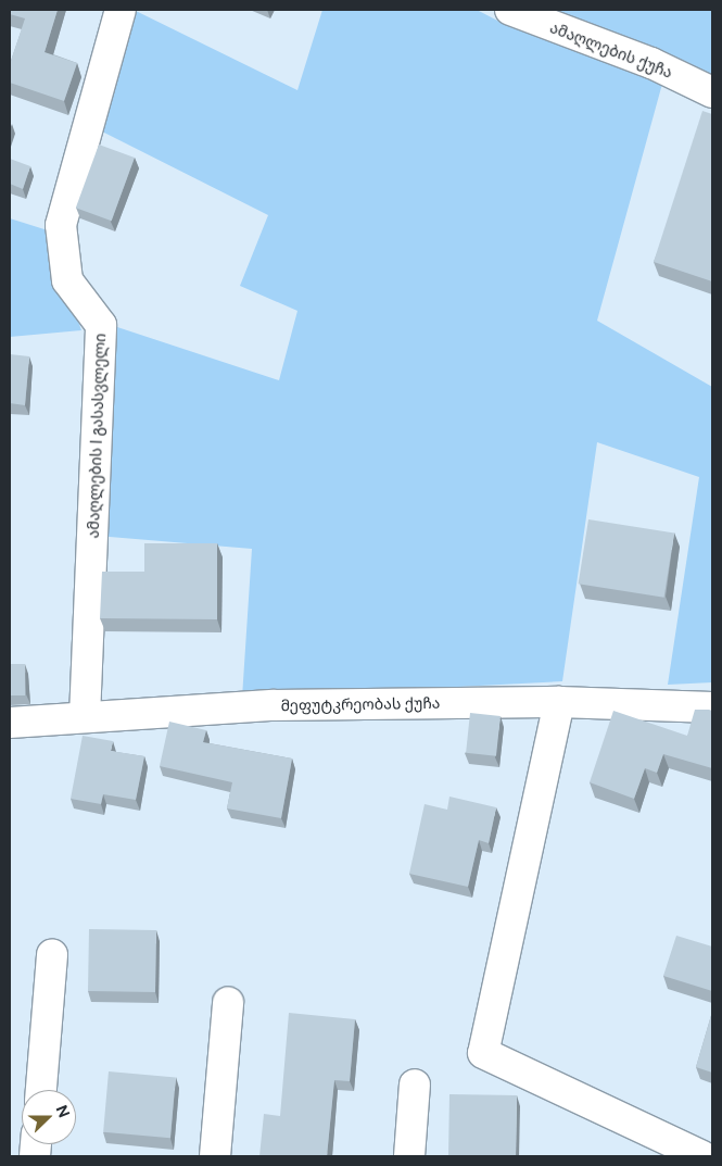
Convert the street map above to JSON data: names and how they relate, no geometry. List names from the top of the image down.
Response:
{
  "streets": {
    "street": ["ამაღლების ქუჩა", "ამაღლების I გასასვლელი", "მეფუტკრეობას ქუჩა"]
  },
  "crossings": [
    ["ამაღლების I გასასვლელი", "მეფუტკრეობას ქუჩა"]
  ],
  "north": "right"
}
